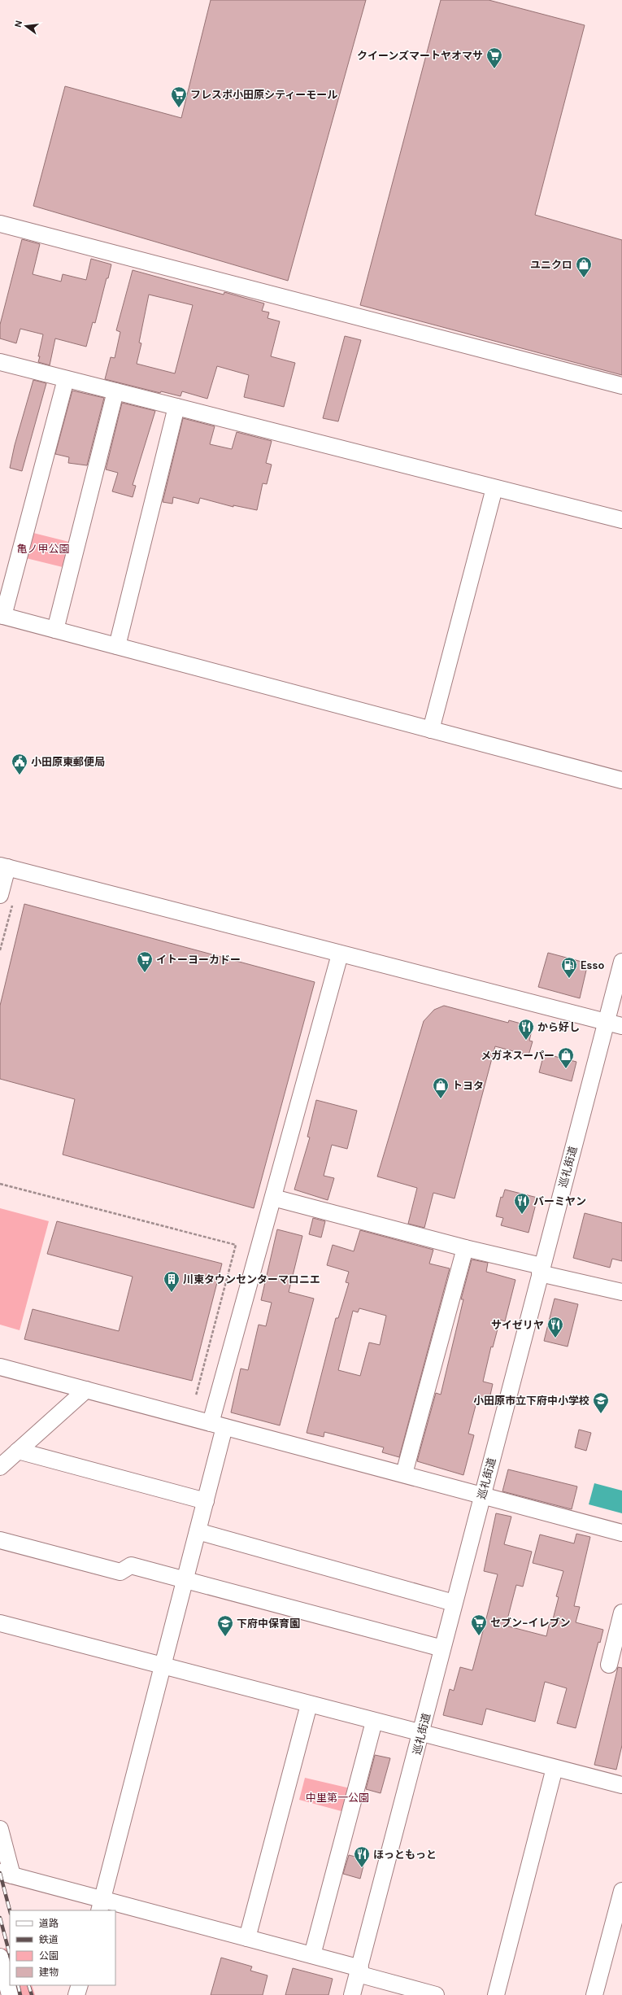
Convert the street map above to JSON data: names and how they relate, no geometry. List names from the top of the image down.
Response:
{
  "streets": {
    "street": ["巡礼街道"]
  },
  "parks": ["亀ノ甲公園", "中里第一公園"],
  "places": {
    "supermarket": [
      "クイーンズマートヤオマサ",
      "フレスポ小田原シティーモール",
      "イトーヨーカドー",
      "セブン-イレブン"
    ],
    "shop": ["ユニクロ", "メガネスーパー", "トヨタ"],
    "public building": ["小田原東郵便局"],
    "fuel station": ["Esso"],
    "restaurant": [
      "から好し",
      "バーミヤン",
      "サイゼリヤ",
      "ほっともっと"
    ],
    "building": ["川東タウンセンターマロニエ"],
    "school or university": ["小田原市立下府中小学校", "下府中保育園"]
  },
  "legend": [
    "道路",
    "鉄道",
    "公園",
    "建物"
  ],
  "north": "left"
}
